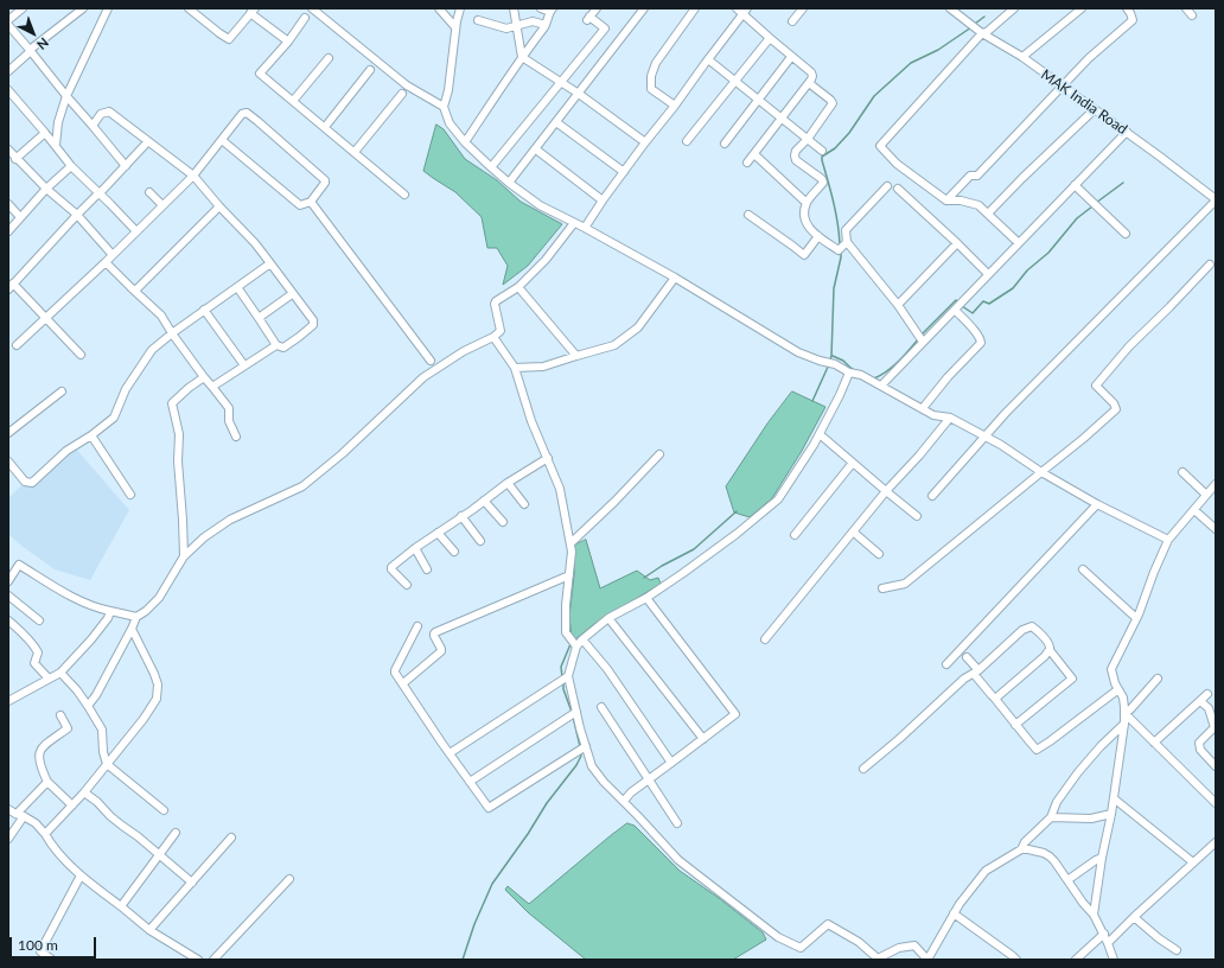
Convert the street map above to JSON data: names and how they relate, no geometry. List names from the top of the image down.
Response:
{
  "streets": {
    "street": ["MAK India Road"]
  },
  "scale_bar": "100 m",
  "north": "bottom right"
}
